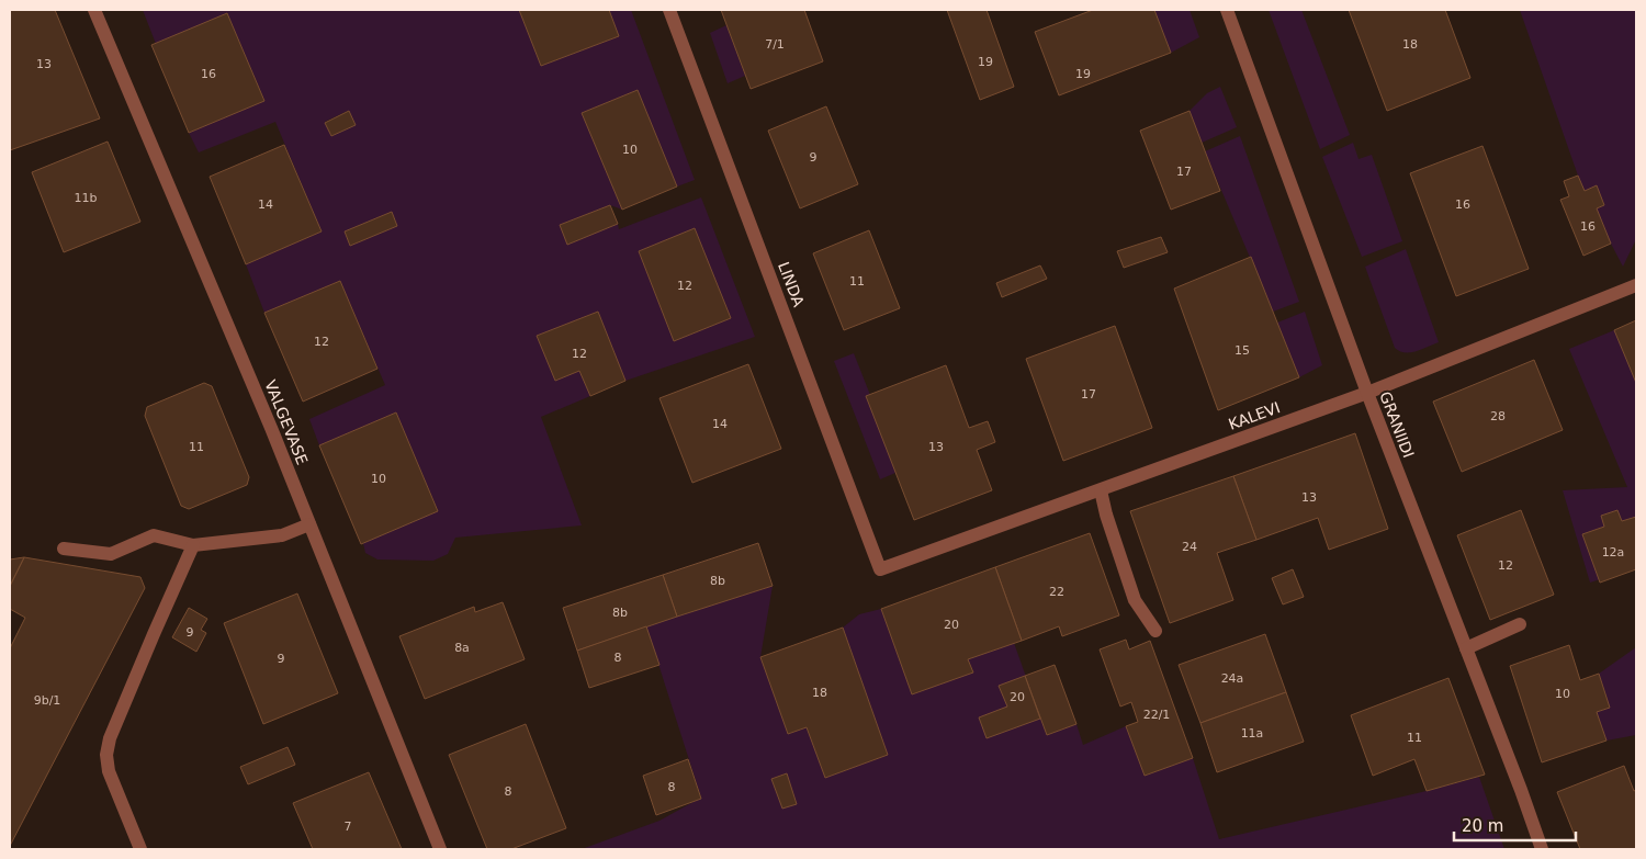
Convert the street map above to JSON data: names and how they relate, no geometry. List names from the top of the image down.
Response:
{
  "streets": {
    "street": [
      "LINDA",
      "KALEVI",
      "VALGEVASE",
      "GRANIIDI"
    ]
  },
  "crossings": [
    ["LINDA", "KALEVI"],
    ["KALEVI", "GRANIIDI"]
  ],
  "house_numbers": [
    "7/1",
    "18",
    "19",
    "13",
    "16",
    "19",
    "10",
    "9",
    "17",
    "11b",
    "14",
    "16",
    "16",
    "11",
    "12",
    "12",
    "15",
    "12",
    "17",
    "28",
    "14",
    "11",
    "13",
    "10",
    "13",
    "24",
    "12a",
    "12",
    "8b",
    "22",
    "8b",
    "20",
    "9",
    "8a",
    "8",
    "9",
    "24a",
    "18",
    "10",
    "20",
    "9b/1",
    "22/1",
    "11a",
    "11",
    "8",
    "8",
    "7"
  ],
  "scale_bar": "20 m"
}
